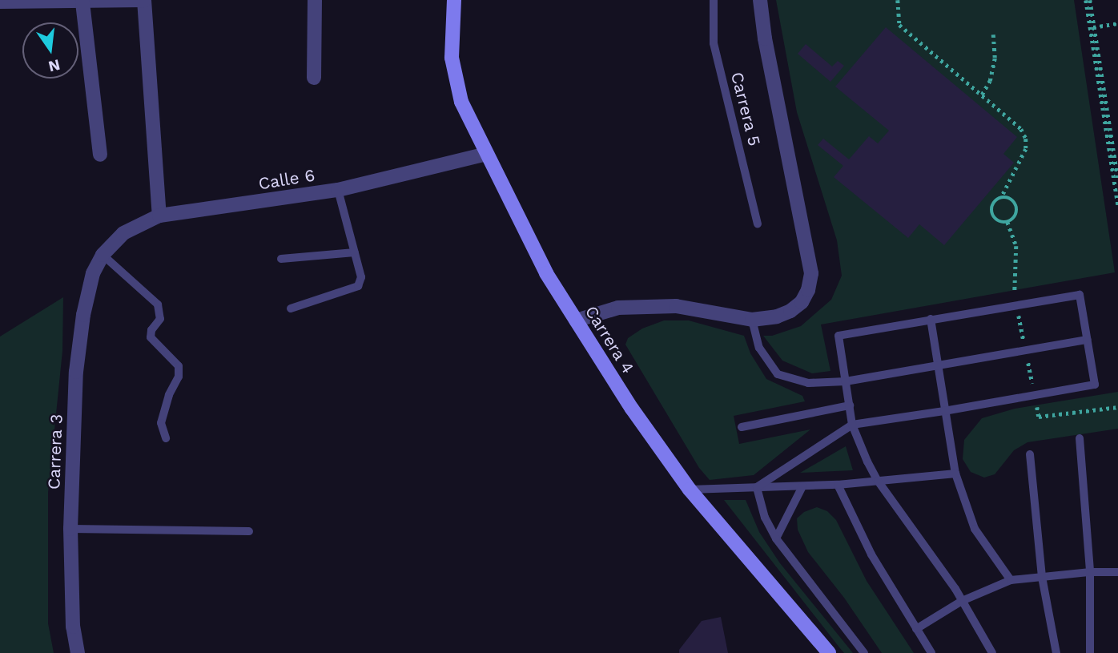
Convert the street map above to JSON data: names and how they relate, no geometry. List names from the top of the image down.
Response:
{
  "streets": {
    "main road": ["Carrera 4"],
    "street": ["Calle 6", "Carrera 3"],
    "lane": ["Carrera 5"]
  },
  "crossings": [
    ["Calle 6", "Carrera 4"],
    ["Calle 6", "Carrera 3"]
  ],
  "north": "bottom"
}
